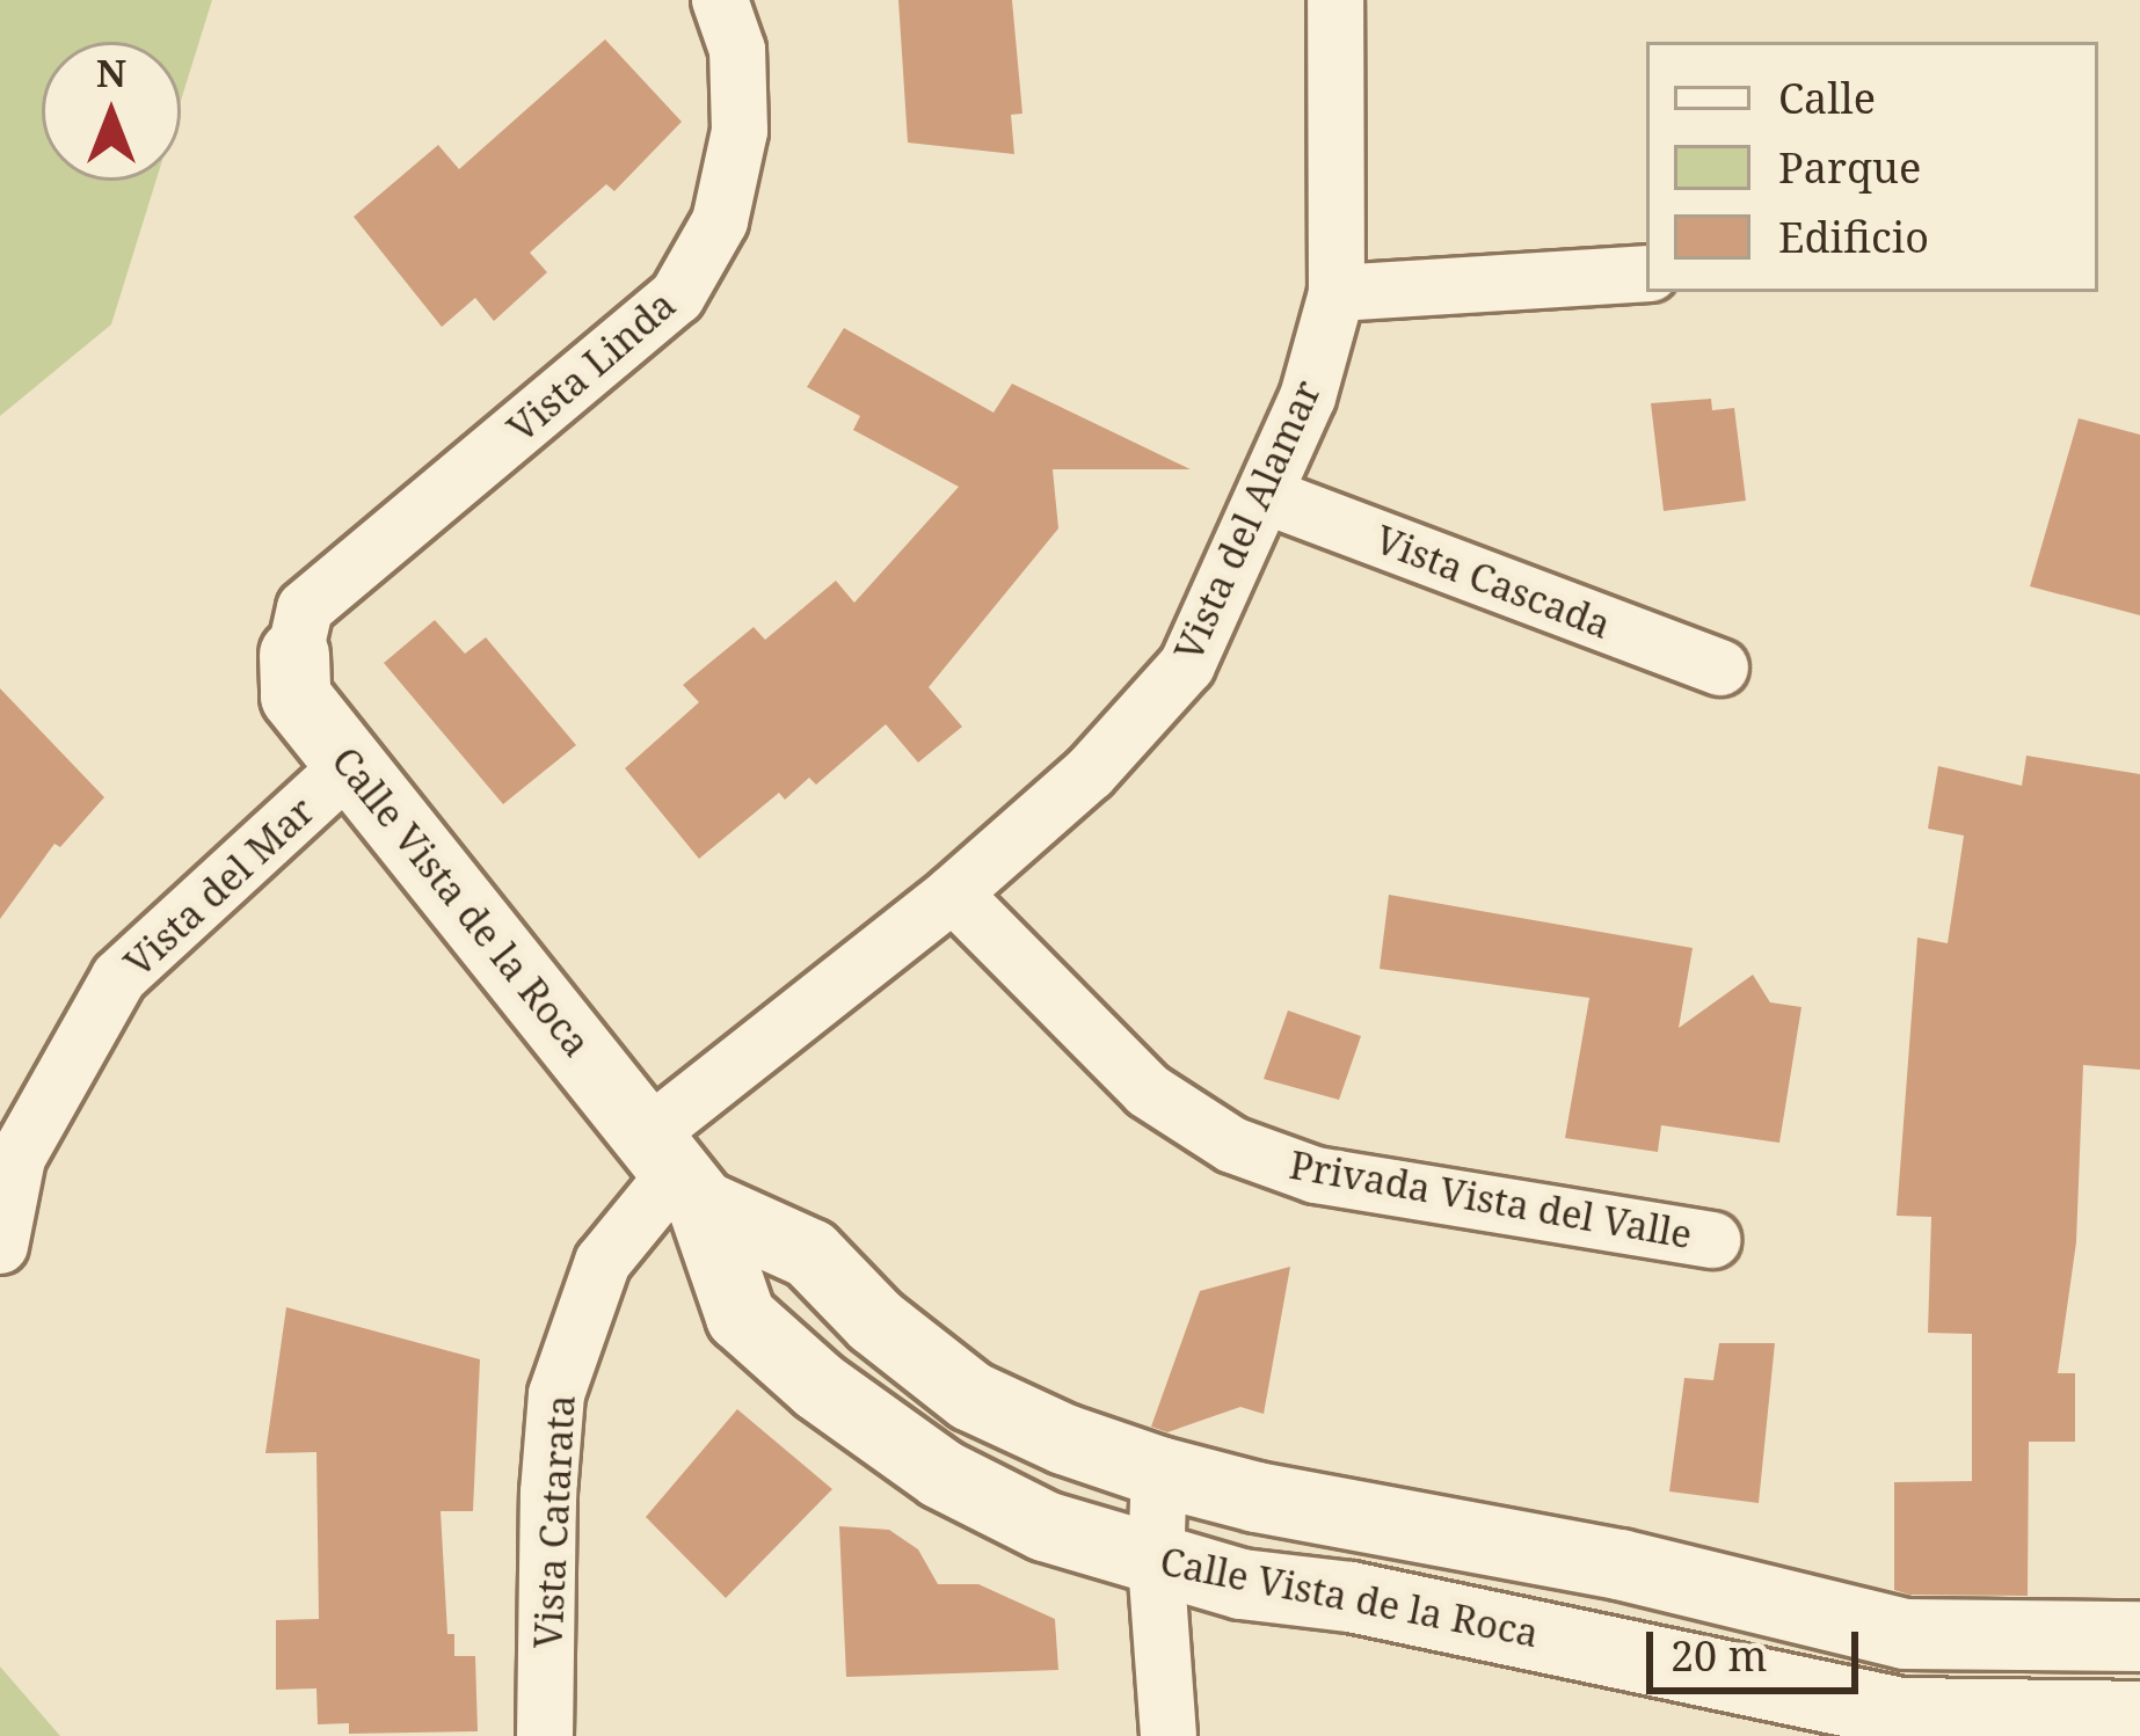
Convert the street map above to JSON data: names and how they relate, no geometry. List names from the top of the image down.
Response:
{
  "streets": {
    "street": [
      "Vista Linda",
      "Vista del Alamar",
      "Vista Cascada",
      "Vista del Mar",
      "Calle Vista de la Roca",
      "Privada Vista del Valle",
      "Vista Catarata"
    ]
  },
  "crossings": [
    ["Vista Linda", "Calle Vista de la Roca"],
    ["Vista del Alamar", "Vista Cascada"],
    ["Vista del Alamar", "Calle Vista de la Roca"],
    ["Vista del Alamar", "Privada Vista del Valle"],
    ["Vista del Alamar", "Vista Catarata"],
    ["Vista del Mar", "Calle Vista de la Roca"],
    ["Calle Vista de la Roca", "Vista Catarata"]
  ],
  "legend": ["Calle", "Parque", "Edificio"],
  "scale_bar": "20 m",
  "north": "top"
}
